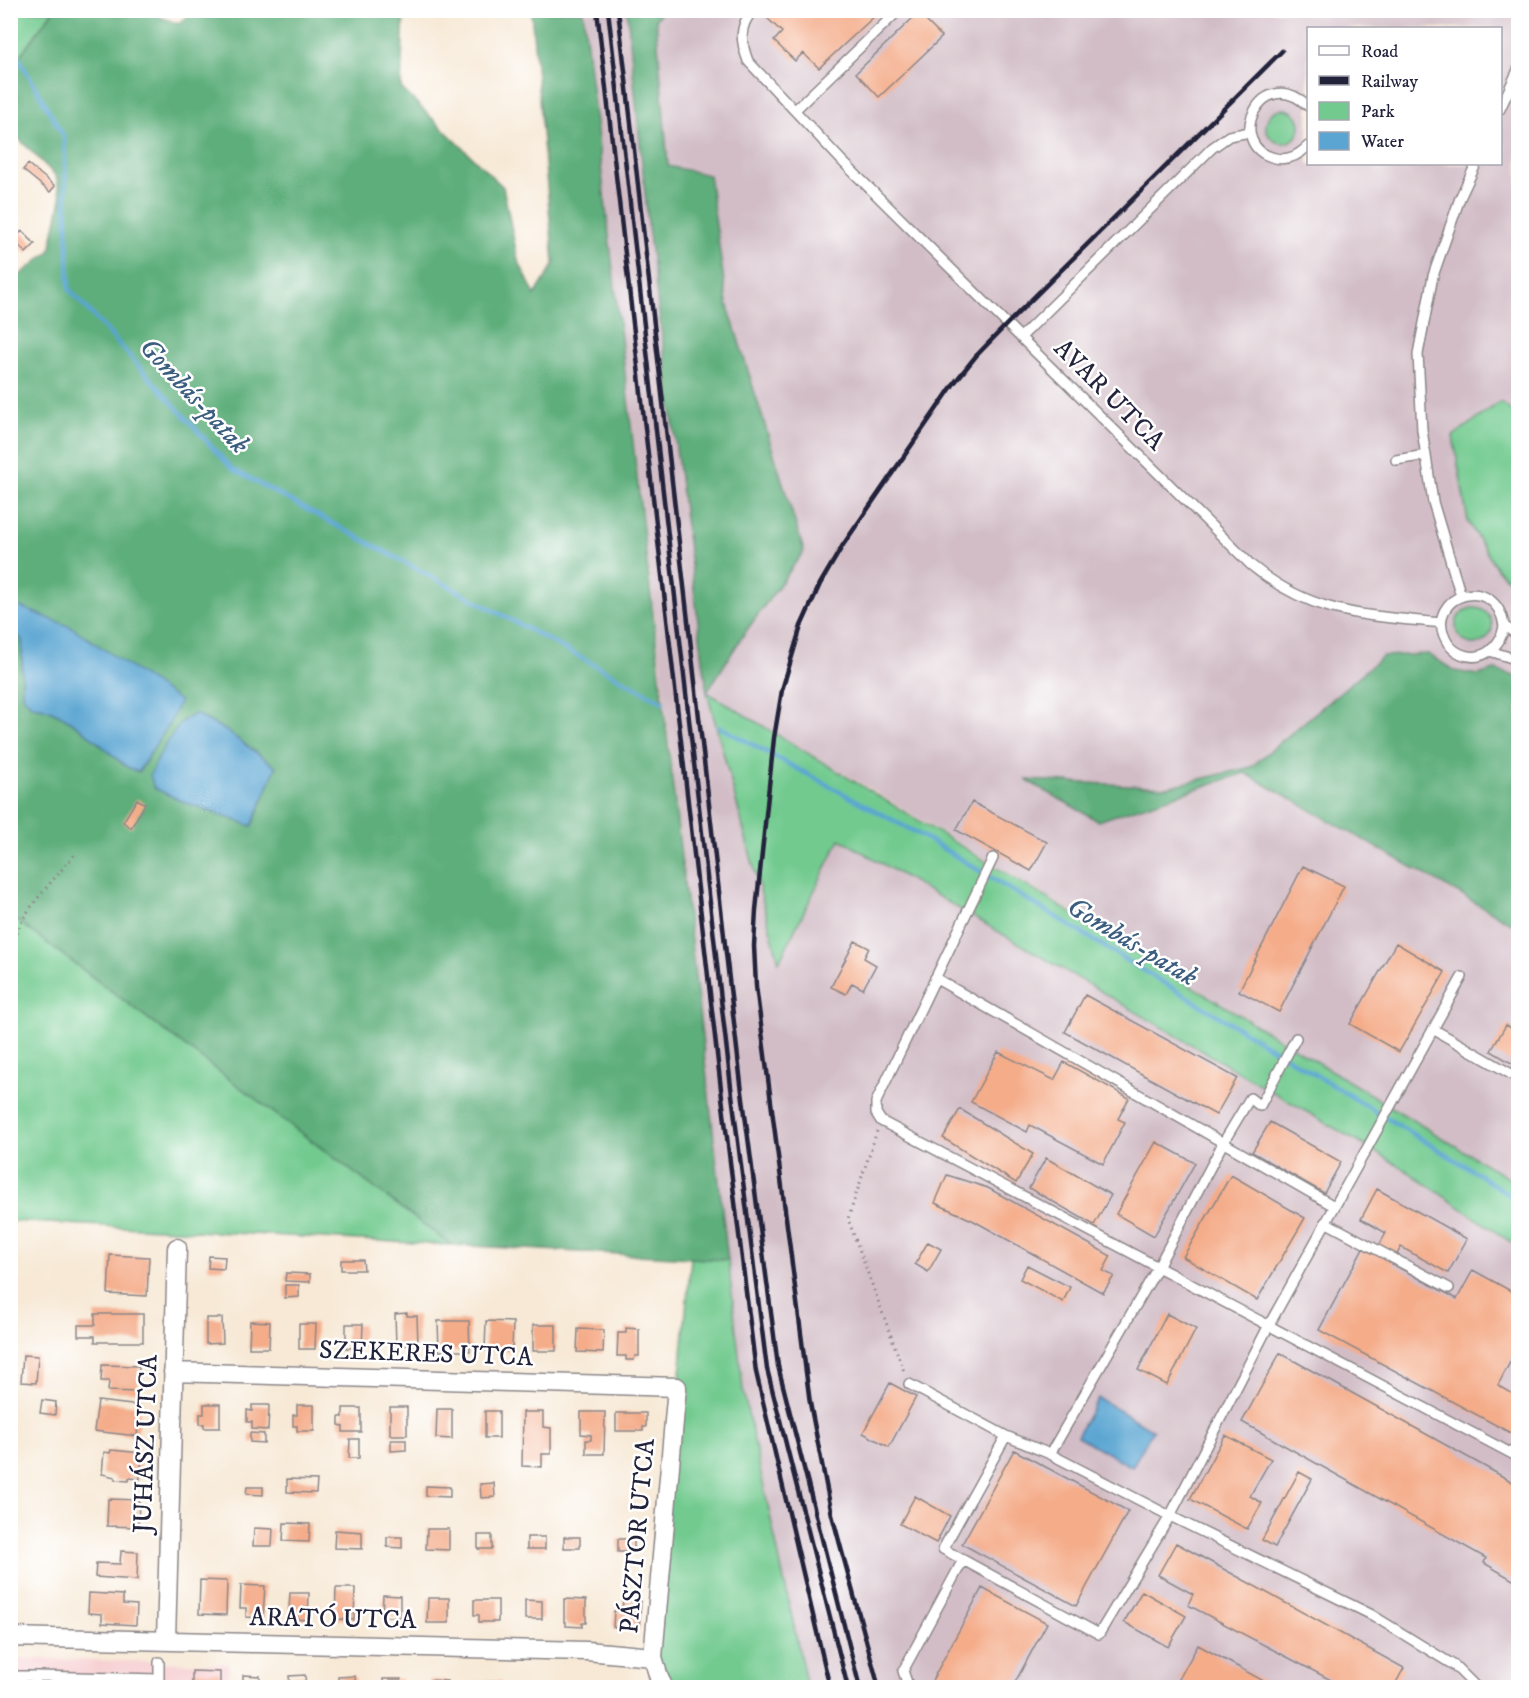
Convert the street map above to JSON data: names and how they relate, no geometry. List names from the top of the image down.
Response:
{
  "streets": {
    "street": [
      "SZEKERES UTCA",
      "JUHÁSZ UTCA",
      "PÁSZTOR UTCA",
      "ARATÓ UTCA"
    ],
    "lane": ["AVAR UTCA"]
  },
  "crossings": [
    ["SZEKERES UTCA", "JUHÁSZ UTCA"],
    ["SZEKERES UTCA", "PÁSZTOR UTCA"],
    ["JUHÁSZ UTCA", "ARATÓ UTCA"],
    ["PÁSZTOR UTCA", "ARATÓ UTCA"]
  ],
  "water": ["Gombás-patak"],
  "legend": [
    "Road",
    "Railway",
    "Park",
    "Water"
  ]
}
